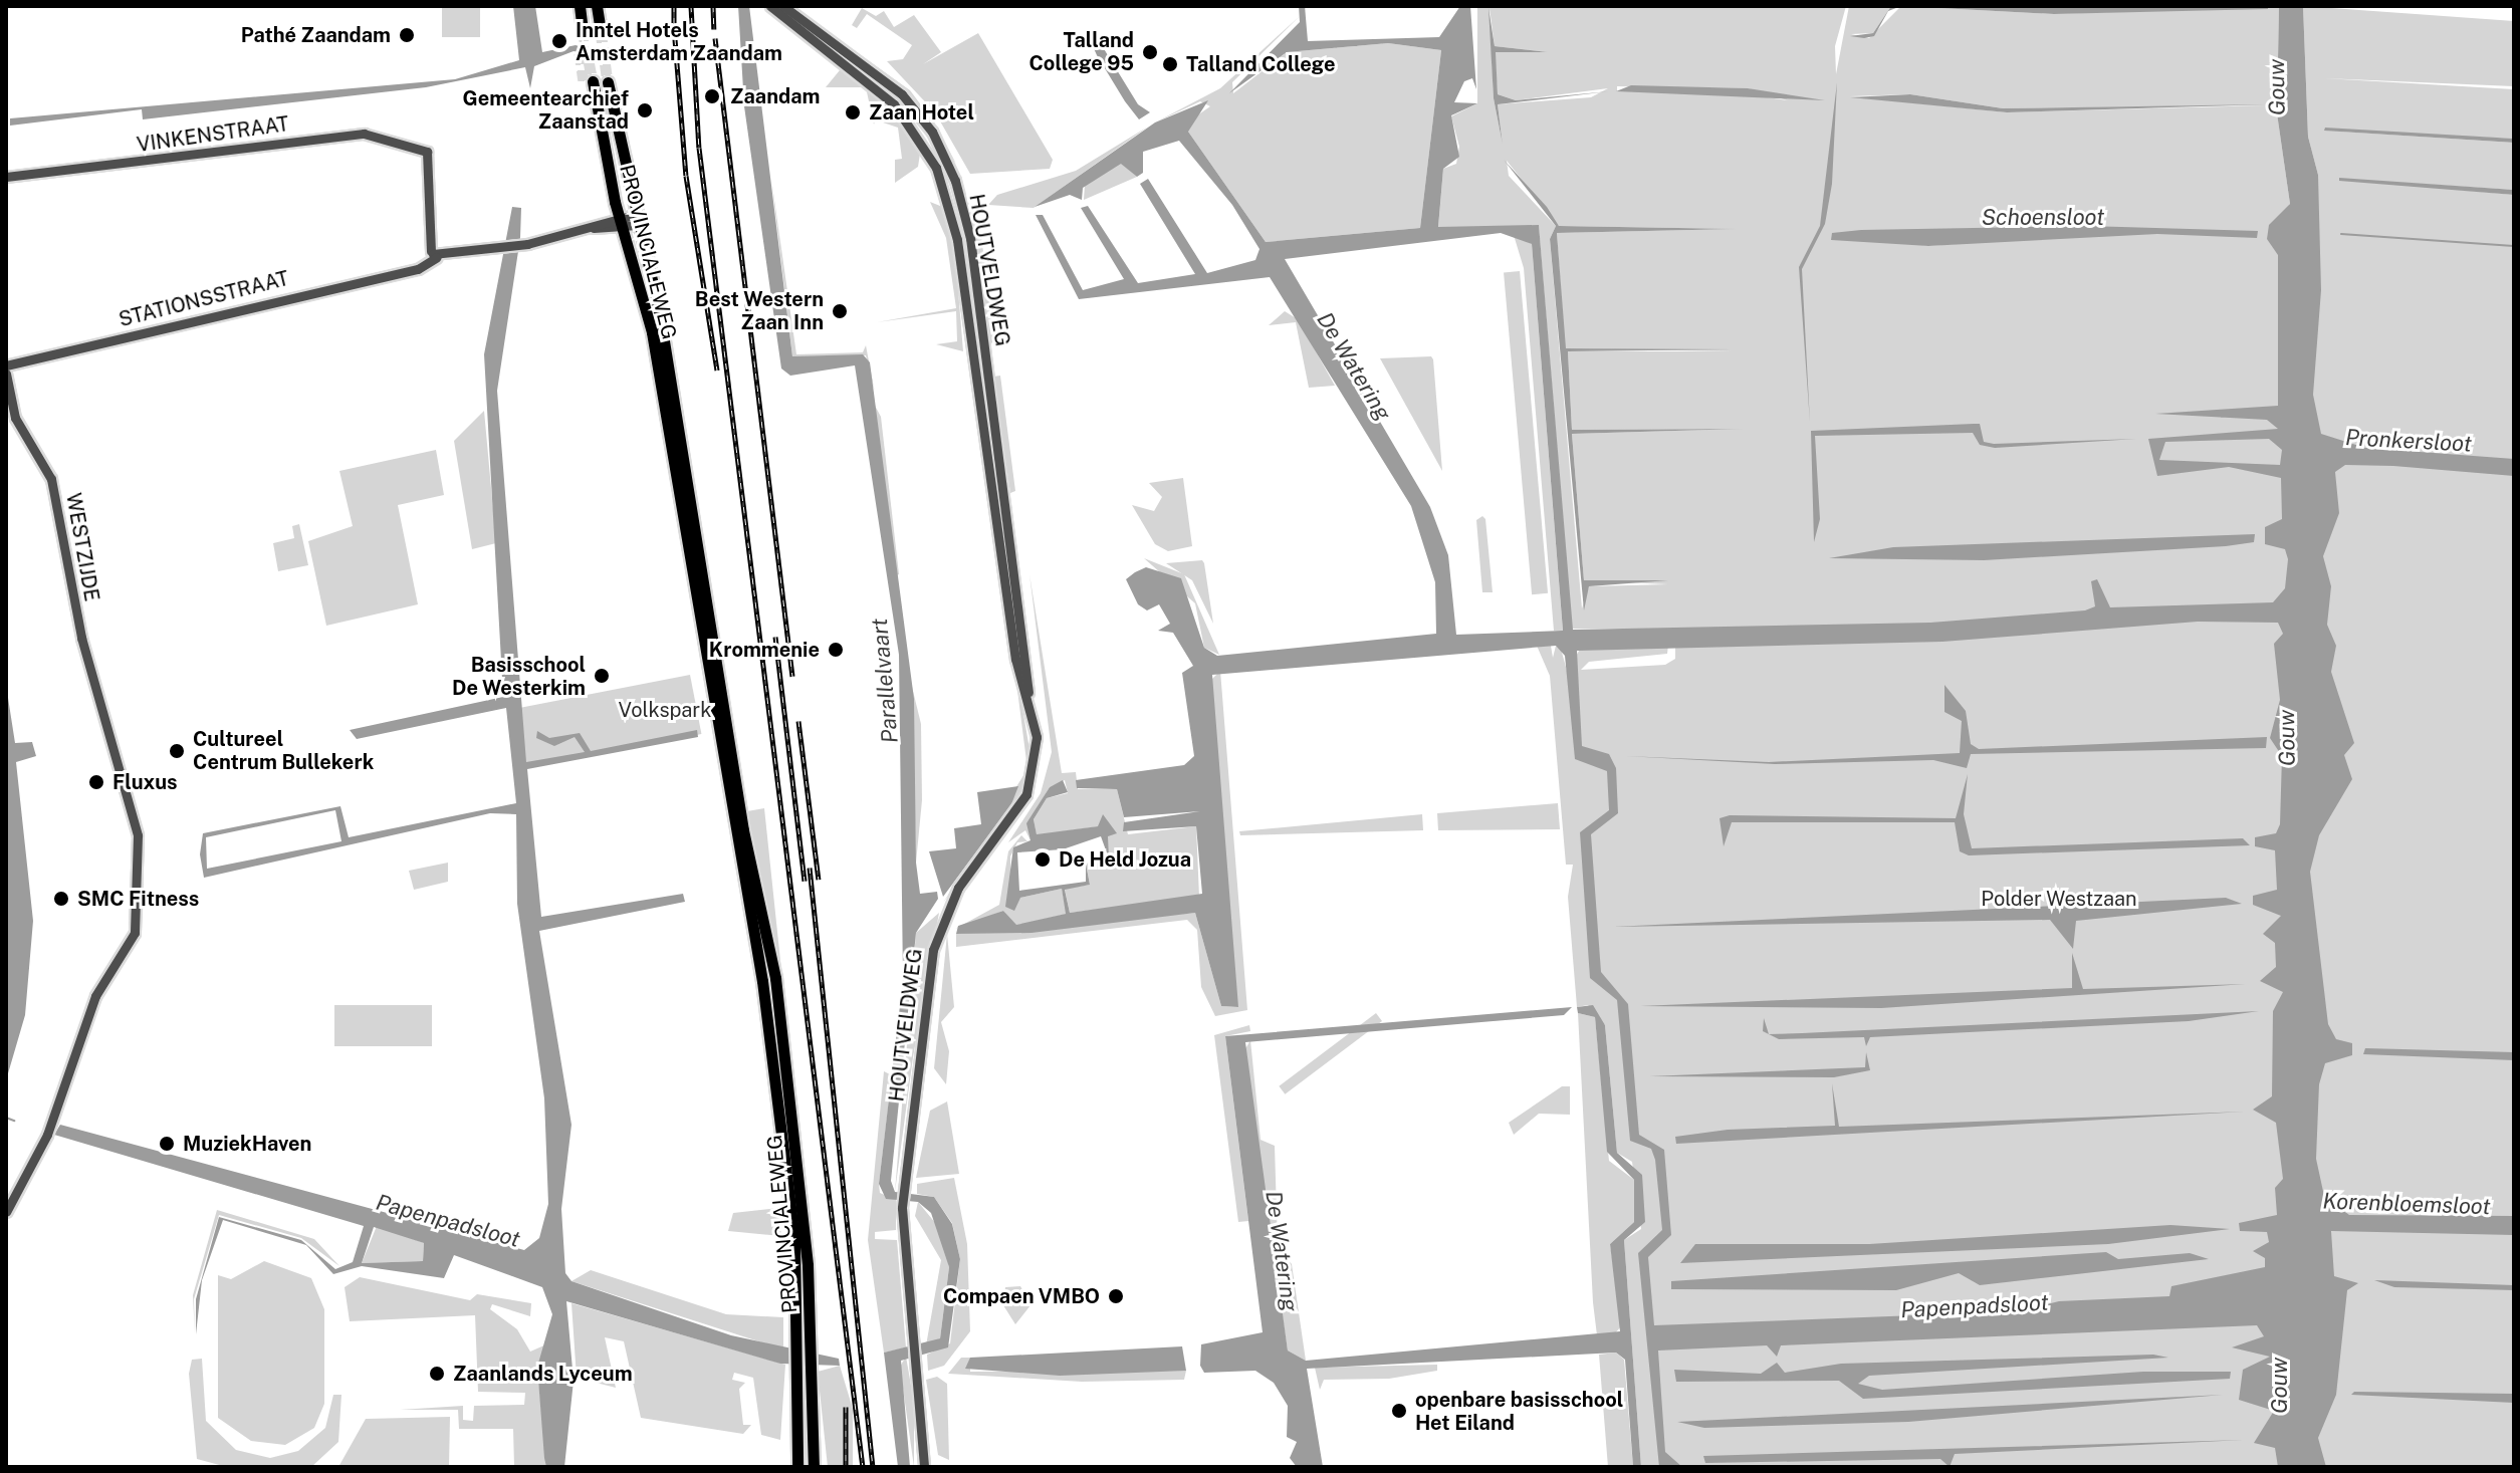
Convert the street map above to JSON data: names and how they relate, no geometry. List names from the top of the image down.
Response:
{
  "streets": {
    "main road": ["PROVINCIALEWEG"],
    "street": [
      "VINKENSTRAAT",
      "HOUTVELDWEG",
      "STATIONSSTRAAT",
      "WESTZIJDE"
    ]
  },
  "crossings": [
    ["VINKENSTRAAT", "STATIONSSTRAAT"]
  ],
  "water": [
    "Gouw",
    "Schoensloot",
    "De Watering",
    "Pronkersloot",
    "Parallelvaart",
    "Korenbloemsloot",
    "Papenpadsloot"
  ],
  "parks": ["Volkspark", "Polder Westzaan"],
  "places": [
    "Pathé Zaandam",
    "Inntel Hotels Amsterdam Zaandam",
    "Talland College 95",
    "Talland College",
    "Zaandam",
    "Gemeentearchief Zaanstad",
    "Zaan Hotel",
    "Best Western Zaan Inn",
    "Krommenie",
    "Basisschool De Westerkim",
    "Cultureel Centrum Bullekerk",
    "Fluxus",
    "De Held Jozua",
    "SMC Fitness",
    "MuziekHaven",
    "Compaen VMBO",
    "Zaanlands Lyceum",
    "openbare basisschool Het Eiland"
  ]
}
